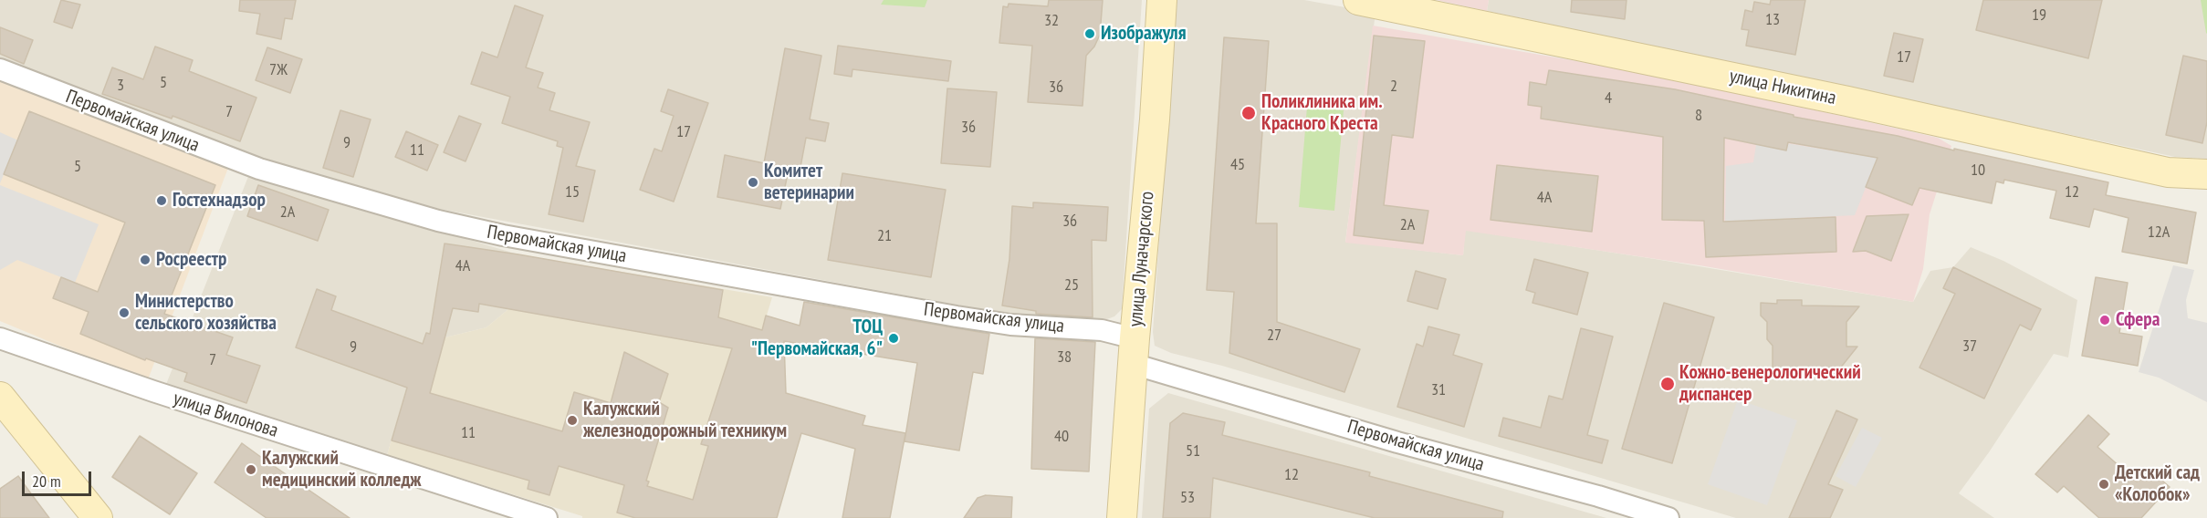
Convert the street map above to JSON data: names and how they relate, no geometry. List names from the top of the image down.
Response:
{
  "streets": {
    "street": [
      "улица Никитина",
      "Первомайская улица",
      "улица Луначарского",
      "улица Вилонова"
    ]
  },
  "crossings": [
    ["Первомайская улица", "улица Луначарского"]
  ],
  "places": [
    "Изображуля",
    "Поликлиника им. Красного Креста",
    "Комитет ветеринарии",
    "Гостехнадзор",
    "Росреестр",
    "Министерство сельского хозяйства",
    "Сфера",
    "ТОЦ \"Первомайская, 6\"",
    "Кожно-венерологический диспансер",
    "Калужский железнодорожный техникум",
    "Калужский медицинский колледж",
    "Детский сад «Колобок»"
  ],
  "house_numbers": [
    "19",
    "13",
    "32",
    "17",
    "7Ж",
    "5",
    "3",
    "2",
    "36",
    "4",
    "7",
    "8",
    "36",
    "17",
    "9",
    "11",
    "45",
    "5",
    "10",
    "15",
    "12",
    "4А",
    "2А",
    "36",
    "2А",
    "12А",
    "21",
    "4А",
    "25",
    "27",
    "37",
    "9",
    "38",
    "7",
    "31",
    "11",
    "40",
    "51",
    "12",
    "53"
  ],
  "scale_bar": "20 m"
}
